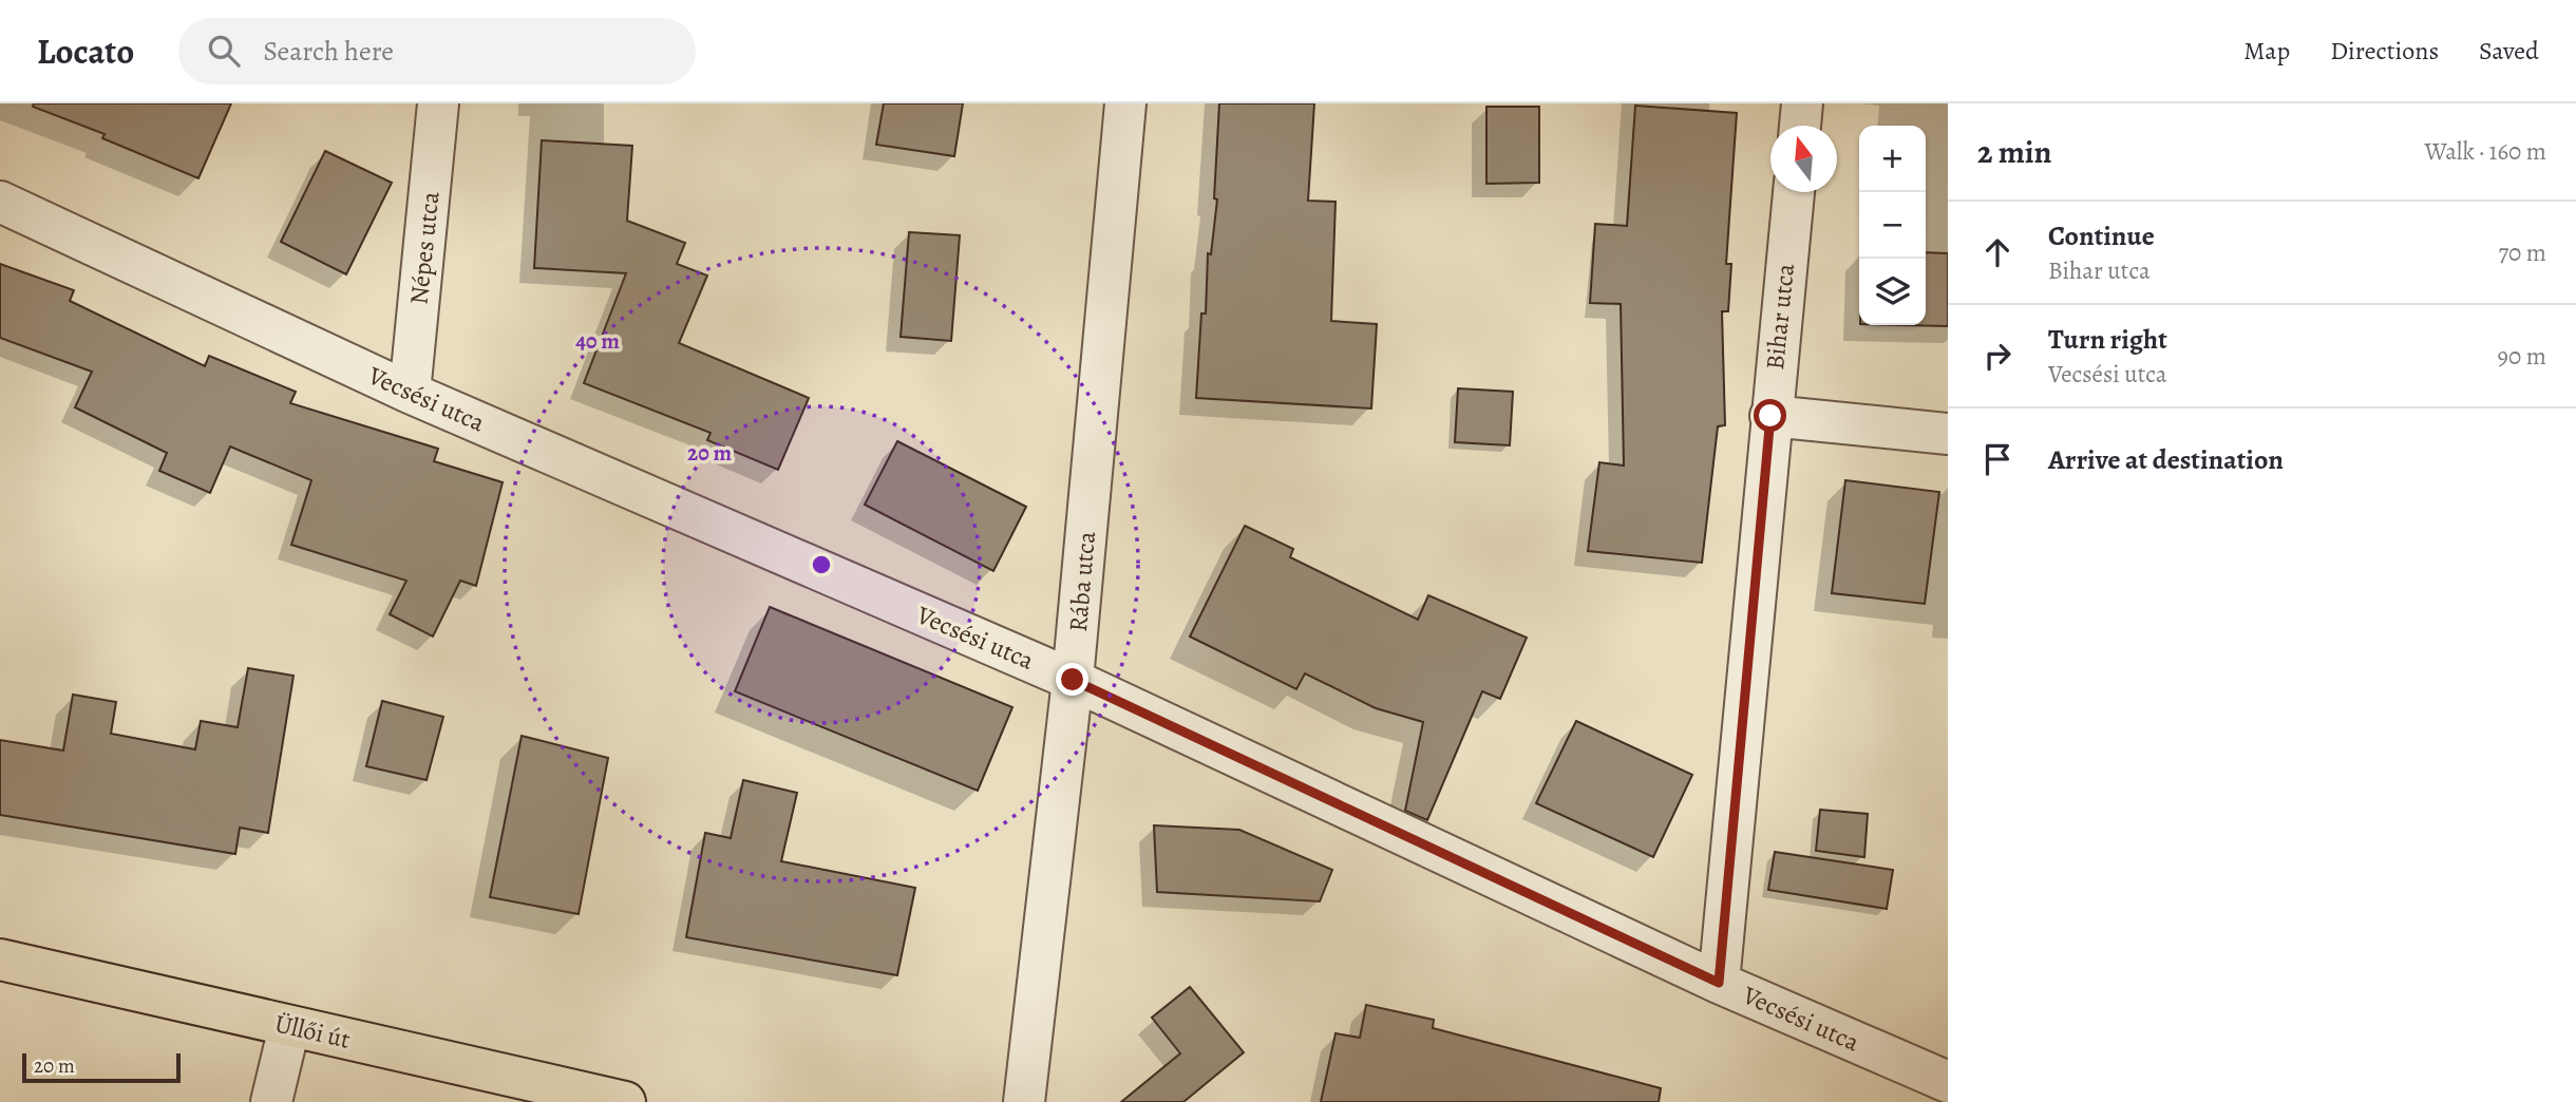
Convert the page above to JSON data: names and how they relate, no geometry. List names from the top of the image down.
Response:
{
  "streets": {
    "main road": ["Üllői út"],
    "street": [
      "Népes utca",
      "Bihar utca",
      "Vecsési utca",
      "Rába utca"
    ]
  },
  "crossings": [
    ["Népes utca", "Vecsési utca"],
    ["Bihar utca", "Vecsési utca"],
    ["Vecsési utca", "Rába utca"]
  ],
  "scale_bar": "20 m",
  "north": "top",
  "page": {
    "header": "Locato",
    "search": "Search here",
    "nav": ["Map", "Directions", "Saved"],
    "heading": ["2 min", "Walk · 160 m"],
    "map_buttons": ["+", "−"],
    "list": [
      ["Continue", "Bihar utca", "70 m"],
      ["Turn right", "Vecsési utca", "90 m"],
      "Arrive at destination"
    ],
    "scale": "20 m"
  },
  "rings": ["40 m", "20 m"]
}
